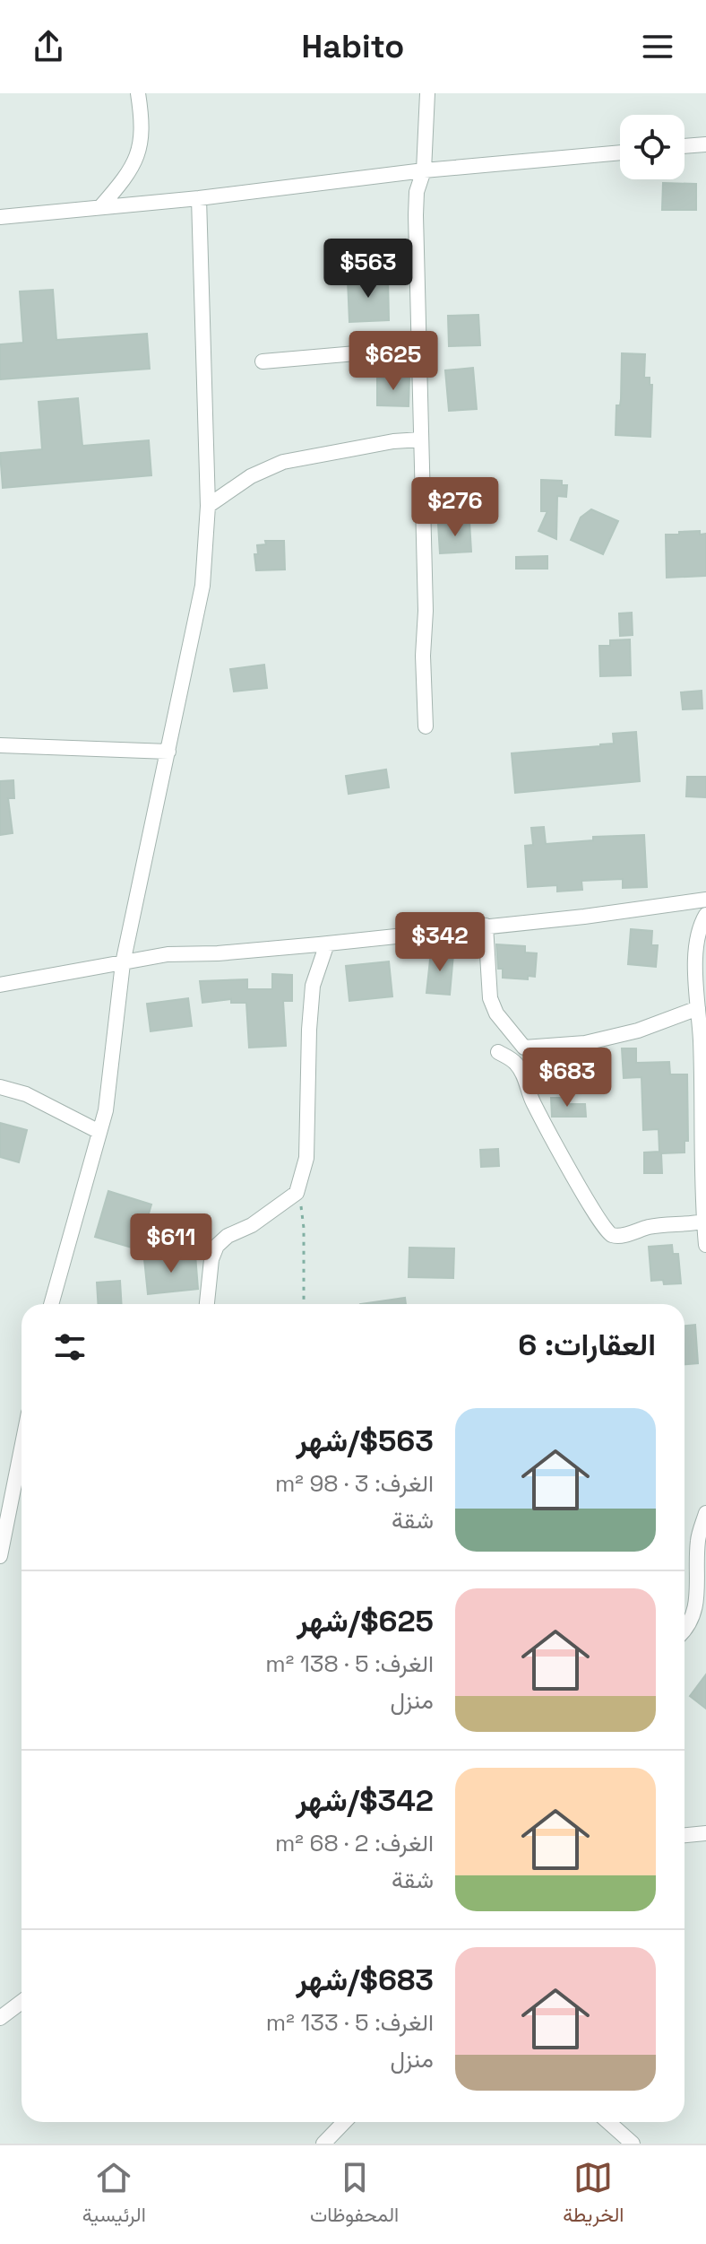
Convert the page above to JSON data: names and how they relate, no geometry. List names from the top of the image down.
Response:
{
  "page": {
    "header": "Habito",
    "price": [
      "$563",
      "$625",
      "$276",
      "$342",
      "$683",
      "$611"
    ],
    "heading": "العقارات: 6",
    "list": [
      {
        "name": "$563/شهر",
        "note": "الغرف: 3 · 98 m² · شقة"
      },
      {
        "name": "$625/شهر",
        "note": "الغرف: 5 · 138 m² · منزل"
      },
      {
        "name": "$342/شهر",
        "note": "الغرف: 2 · 68 m² · شقة"
      },
      {
        "name": "$683/شهر",
        "note": "الغرف: 5 · 133 m² · منزل"
      }
    ],
    "tabs": ["الخريطة", "المحفوظات", "الرئيسية"]
  }
}
